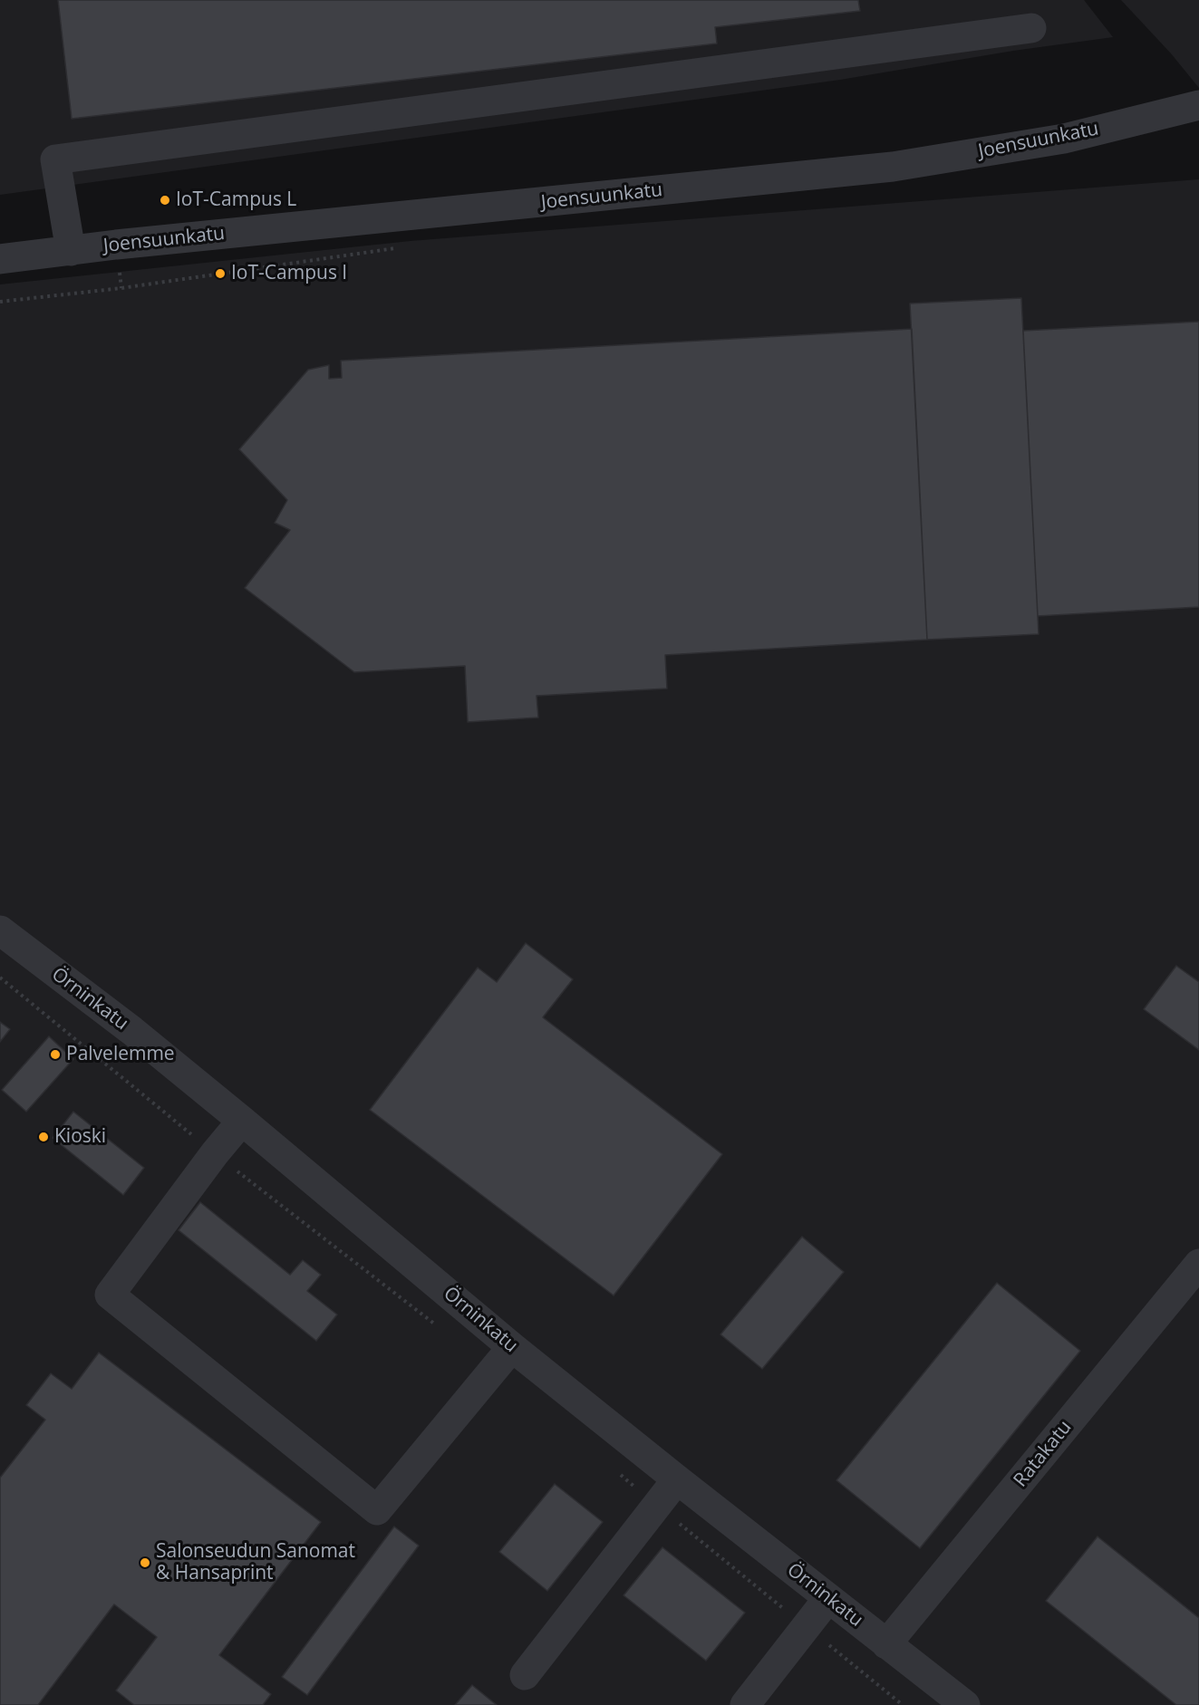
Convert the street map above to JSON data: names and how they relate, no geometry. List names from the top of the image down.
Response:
{
  "streets": {
    "street": ["Joensuunkatu", "Örninkatu", "Ratakatu"]
  },
  "crossings": [
    ["Örninkatu", "Ratakatu"]
  ],
  "places": [
    "IoT-Campus L",
    "IoT-Campus I",
    "Palvelemme",
    "Kioski",
    "Salonseudun Sanomat & Hansaprint"
  ]
}
